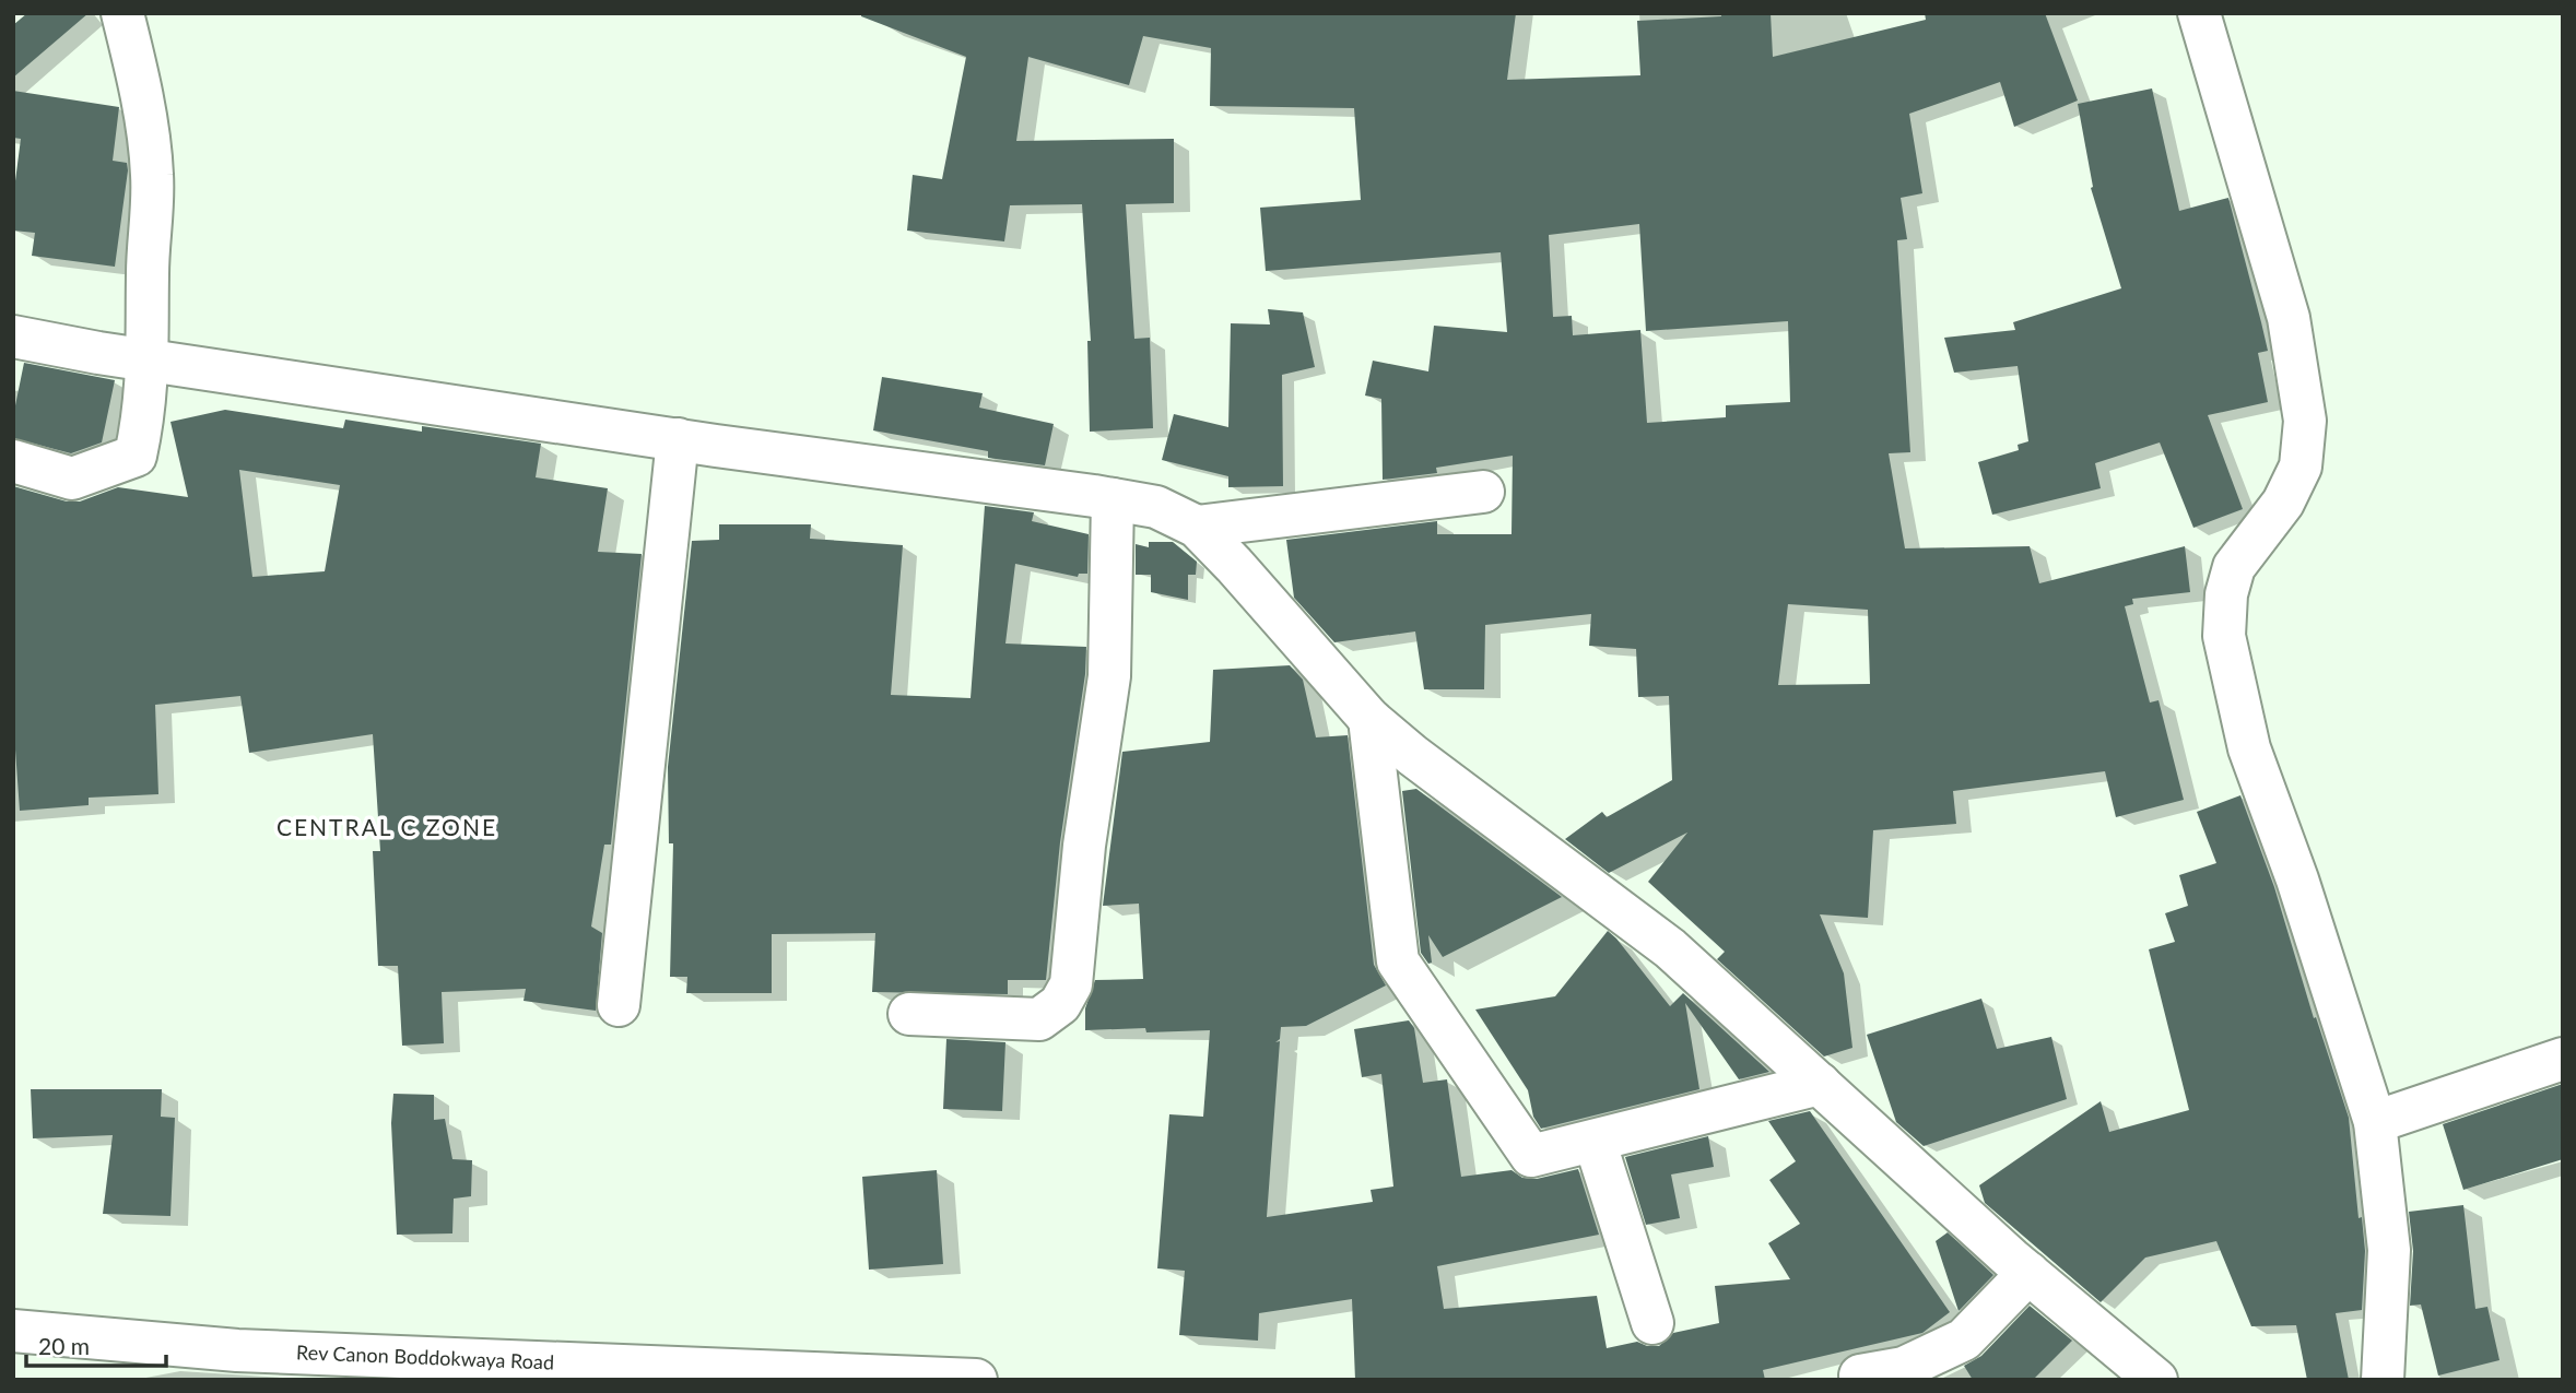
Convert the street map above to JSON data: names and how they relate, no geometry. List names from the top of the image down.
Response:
{
  "streets": {
    "street": ["Rev Canon Boddokwaya Road"]
  },
  "districts": ["CENTRAL C ZONE"],
  "scale_bar": "20 m"
}
